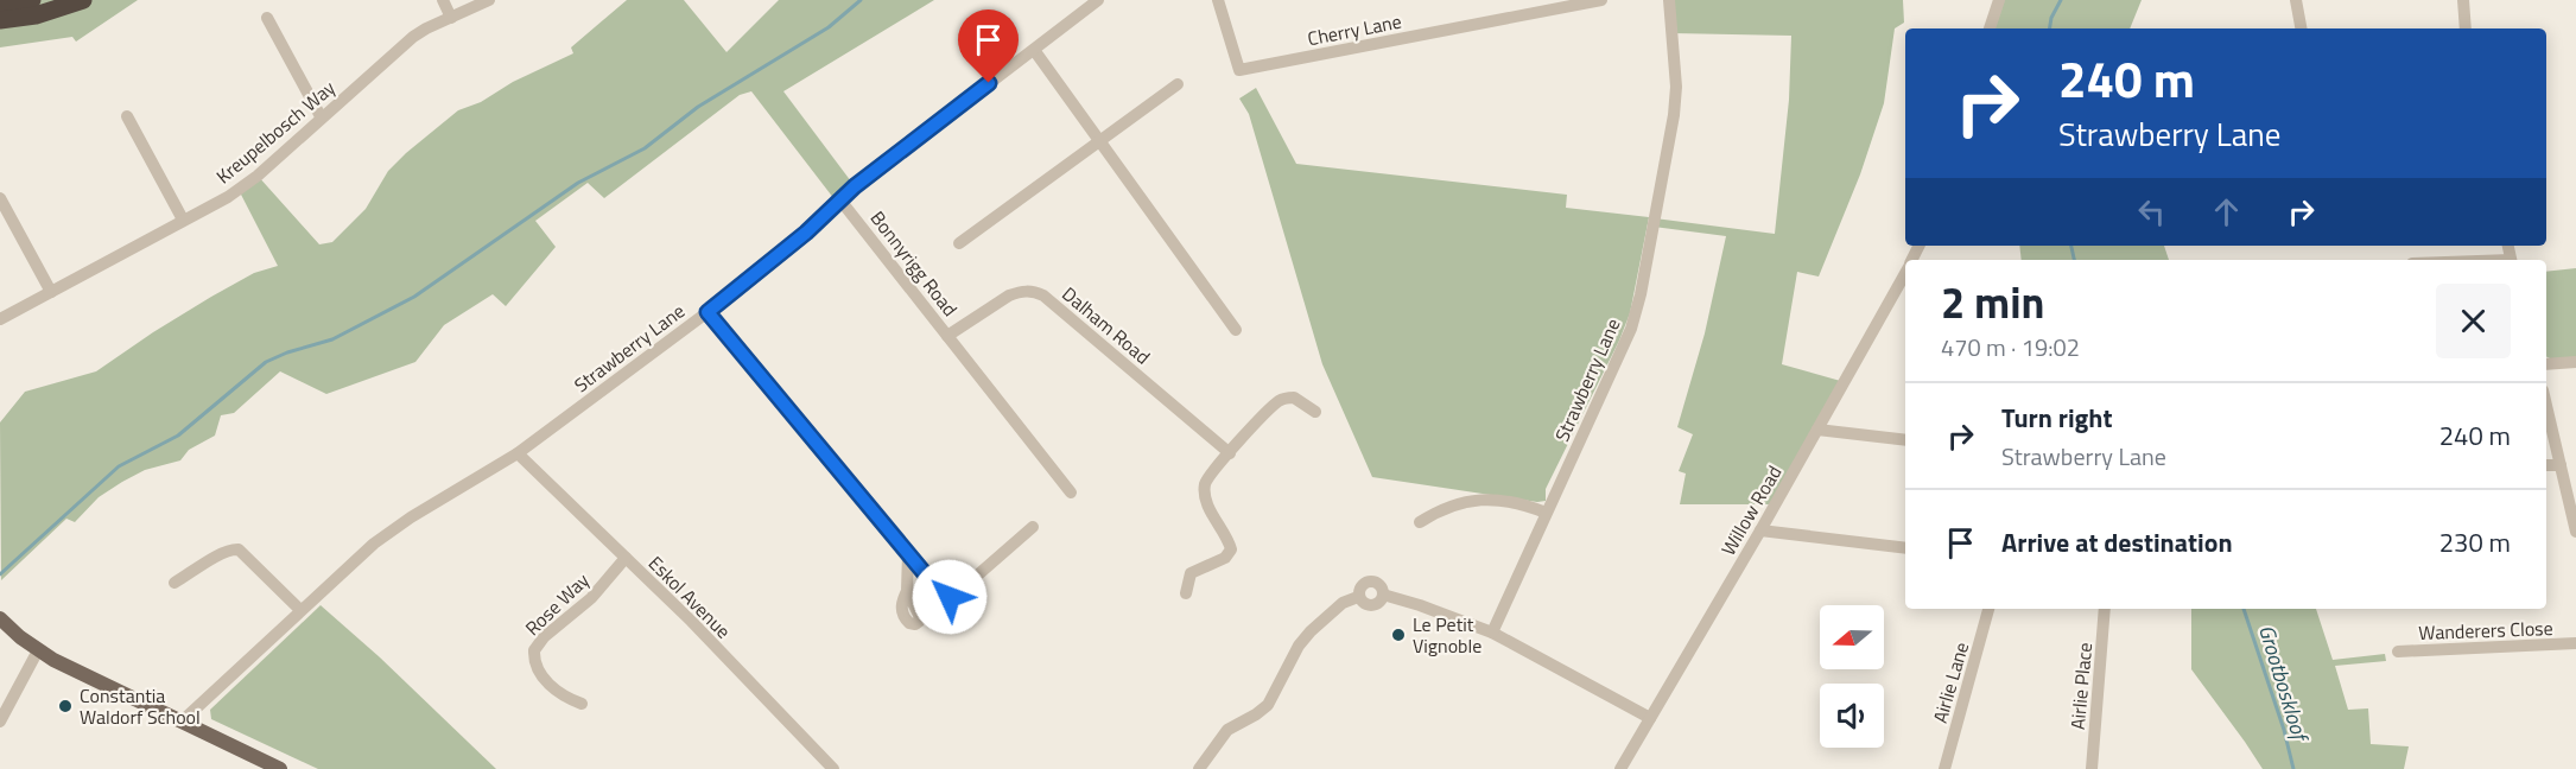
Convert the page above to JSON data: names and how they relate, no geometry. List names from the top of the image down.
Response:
{
  "streets": {
    "street": [
      "Cherry Lane",
      "Kreupelbosch Way",
      "Bonnyrigg Road",
      "Dalham Road",
      "Strawberry Lane",
      "Willow Road",
      "Eskol Avenue",
      "Rose Way",
      "Wanderers Close",
      "Airlie Lane",
      "Airlie Place"
    ]
  },
  "crossings": [
    ["Bonnyrigg Road", "Dalham Road"],
    ["Bonnyrigg Road", "Strawberry Lane"],
    ["Strawberry Lane", "Eskol Avenue"],
    ["Eskol Avenue", "Rose Way"]
  ],
  "water": ["Grootboskloof"],
  "places": ["Le Petit Vignoble", "Constantia Waldorf School"],
  "north": "left",
  "page": {
    "turn": ["240 m", "Strawberry Lane"],
    "heading": ["2 min", "470 m · 19:02"],
    "list": [
      {
        "name": "Turn right",
        "note": "Strawberry Lane",
        "value": "240 m"
      },
      {
        "name": "Arrive at destination",
        "value": "230 m"
      }
    ]
  }
}
